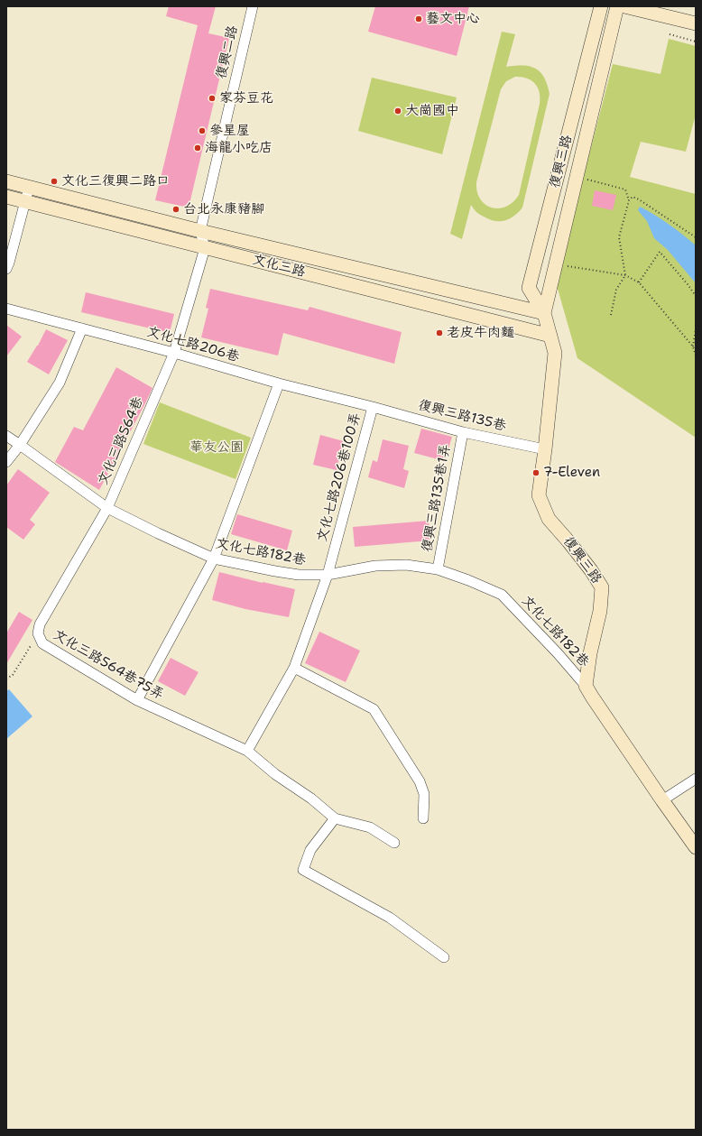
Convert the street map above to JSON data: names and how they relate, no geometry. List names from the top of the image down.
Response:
{
  "streets": {
    "street": [
      "復興二路",
      "復興三路",
      "文化三路",
      "文化七路206巷",
      "復興三路135巷",
      "文化三路564巷",
      "文化七路206巷100弄",
      "復興三路135巷1弄",
      "文化七路182巷",
      "文化三路564巷75弄"
    ]
  },
  "crossings": [
    ["復興二路", "文化三路"],
    ["復興三路", "文化三路"],
    ["復興三路", "復興三路135巷"],
    ["復興三路", "文化七路182巷"],
    ["文化三路", "文化三路564巷"],
    ["文化七路206巷", "復興三路135巷"],
    ["文化七路206巷", "文化三路564巷"],
    ["文化七路206巷", "文化七路206巷100弄"],
    ["復興三路135巷", "文化七路206巷100弄"],
    ["復興三路135巷", "復興三路135巷1弄"],
    ["文化三路564巷", "文化七路182巷"],
    ["文化三路564巷", "文化三路564巷75弄"],
    ["文化七路206巷100弄", "文化七路182巷"],
    ["文化七路206巷100弄", "文化三路564巷75弄"],
    ["復興三路135巷1弄", "文化七路182巷"]
  ],
  "parks": ["華友公園"],
  "places": [
    "藝文中心",
    "家芬豆花",
    "大崗國中",
    "參星屋",
    "海龍小吃店",
    "文化三復興二路口",
    "台北永康豬腳",
    "老皮牛肉麵",
    "7-Eleven"
  ]
}
